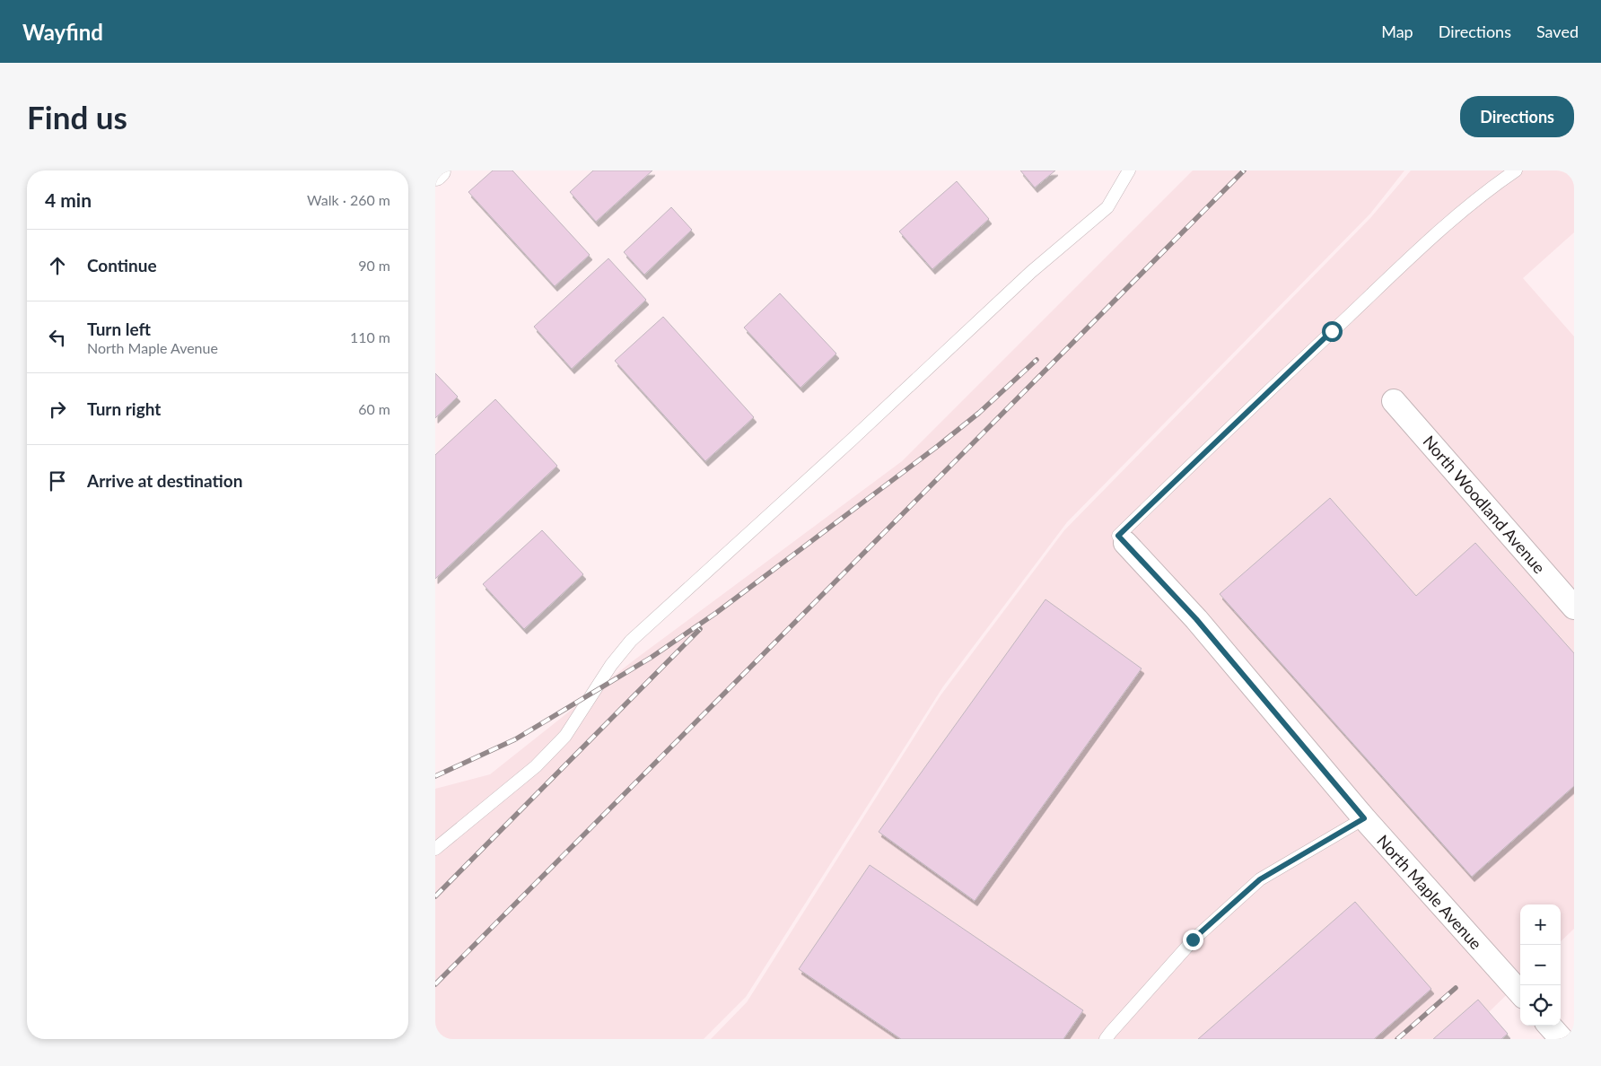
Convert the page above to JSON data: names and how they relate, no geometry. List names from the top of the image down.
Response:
{
  "streets": {
    "street": ["North Woodland Avenue", "North Maple Avenue"]
  },
  "page": {
    "header": "Wayfind",
    "nav": ["Map", "Directions", "Saved"],
    "buttons": "Directions",
    "title": "Find us",
    "heading": ["4 min", "Walk · 260 m"],
    "list": [
      ["Continue", "90 m"],
      ["Turn left", "North Maple Avenue", "110 m"],
      ["Turn right", "60 m"],
      "Arrive at destination"
    ],
    "map_buttons": ["+", "−"]
  }
}
